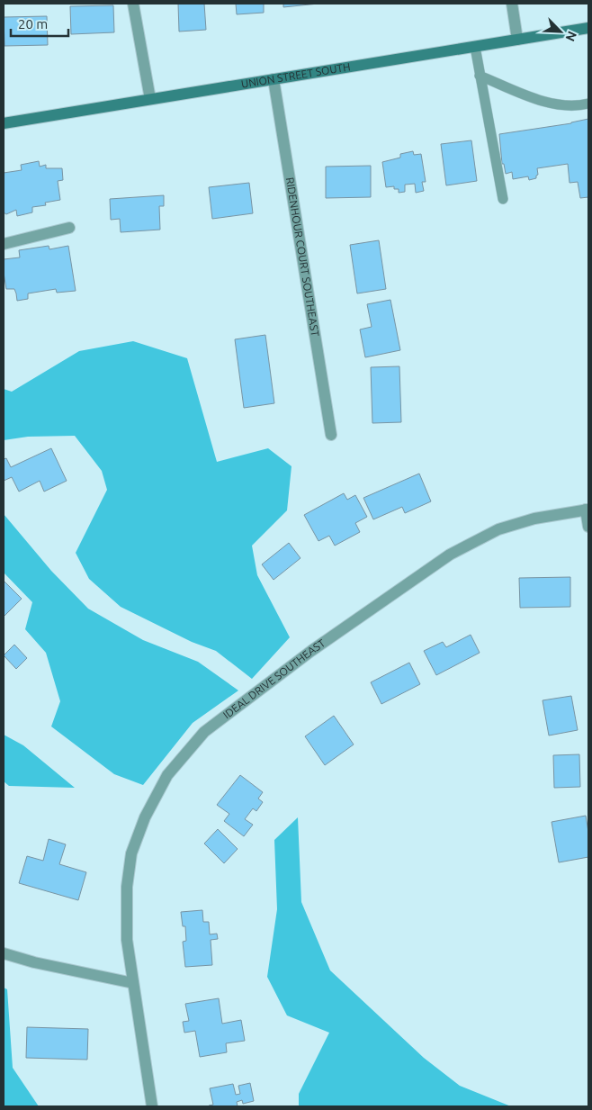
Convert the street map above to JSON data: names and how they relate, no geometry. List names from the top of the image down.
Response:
{
  "streets": {
    "main road": ["UNION STREET SOUTH"],
    "street": ["RIDENHOUR COURT SOUTHEAST", "IDEAL DRIVE SOUTHEAST"]
  },
  "crossings": [
    ["UNION STREET SOUTH", "RIDENHOUR COURT SOUTHEAST"]
  ],
  "scale_bar": "20 m",
  "north": "bottom right"
}
